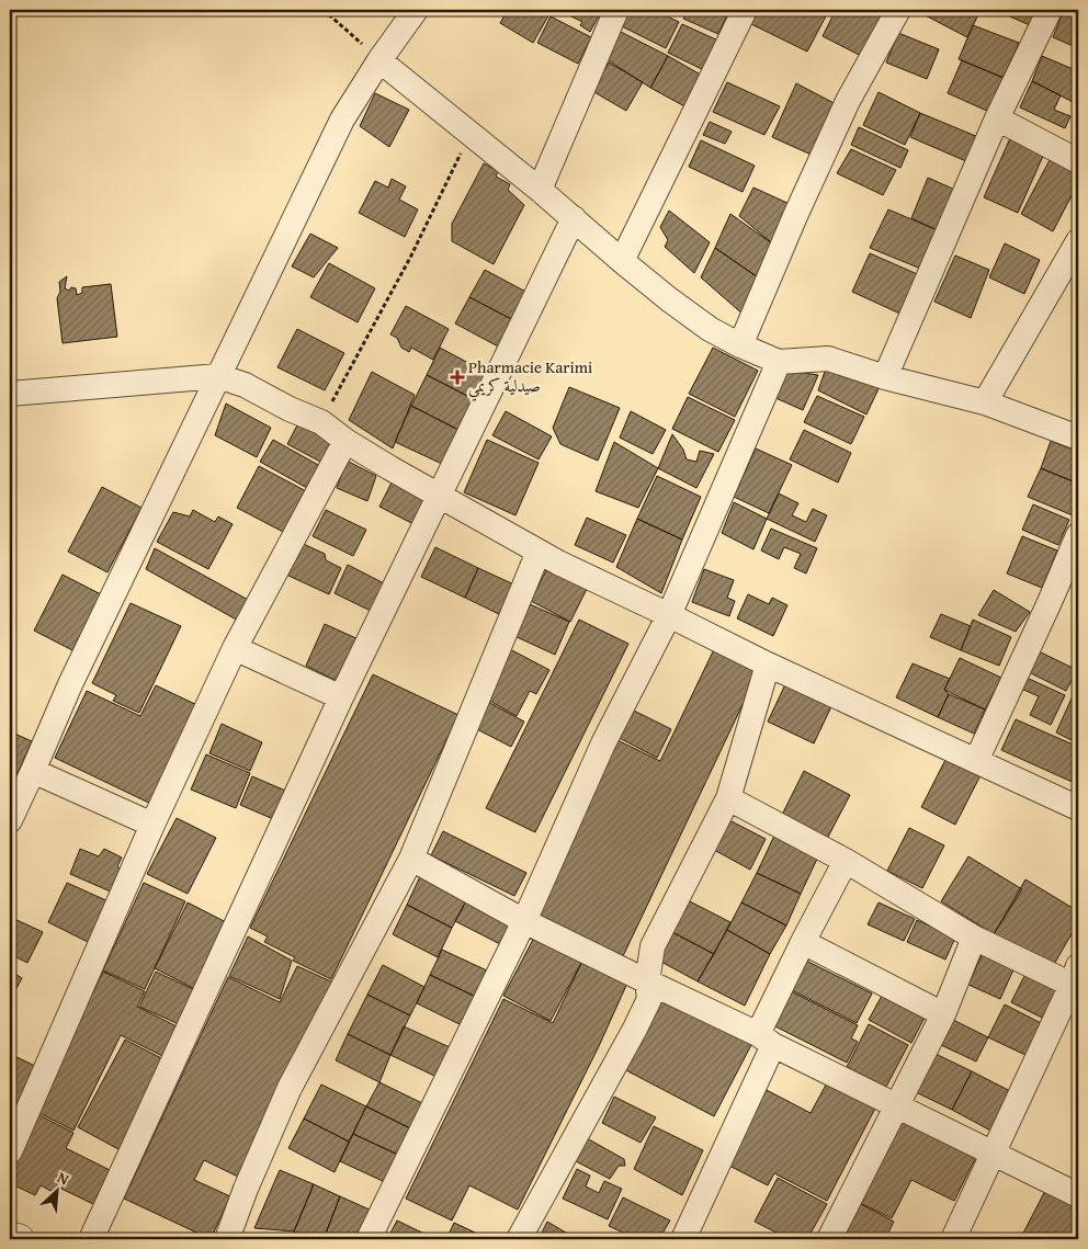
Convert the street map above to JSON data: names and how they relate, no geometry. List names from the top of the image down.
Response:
{
  "places": {
    "health": ["Pharmacie Karimi صيدلية كريمي"]
  },
  "north": "top right"
}
